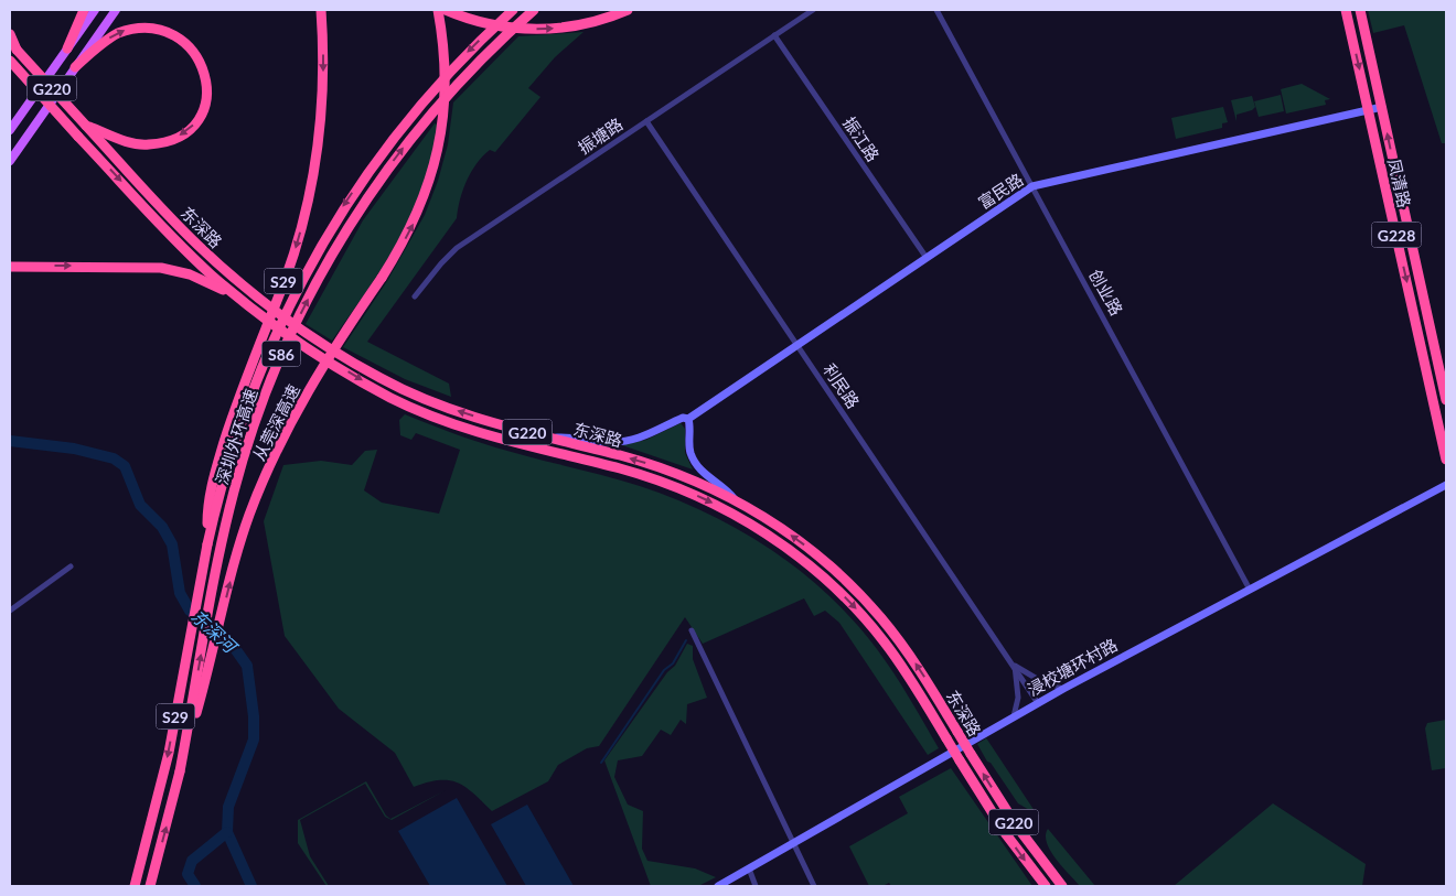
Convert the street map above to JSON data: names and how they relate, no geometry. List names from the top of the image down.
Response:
{
  "streets": {
    "highway": [
      "G220",
      "凤清路",
      "东深路",
      "G228",
      "S29",
      "S86",
      "从莞深高速",
      "深圳外环高速"
    ],
    "street": [
      "振塘路",
      "振江路",
      "富民路",
      "创业路",
      "利民路",
      "浸校塘环村路"
    ]
  },
  "crossings": [
    ["振塘路", "振江路"],
    ["振塘路", "利民路"],
    ["振江路", "富民路"],
    ["凤清路", "富民路"],
    ["富民路", "东深路"],
    ["富民路", "创业路"],
    ["富民路", "利民路"],
    ["S29", "深圳外环高速"],
    ["创业路", "浸校塘环村路"],
    ["利民路", "浸校塘环村路"],
    ["从莞深高速", "深圳外环高速"]
  ],
  "water": ["东深河"]
}
